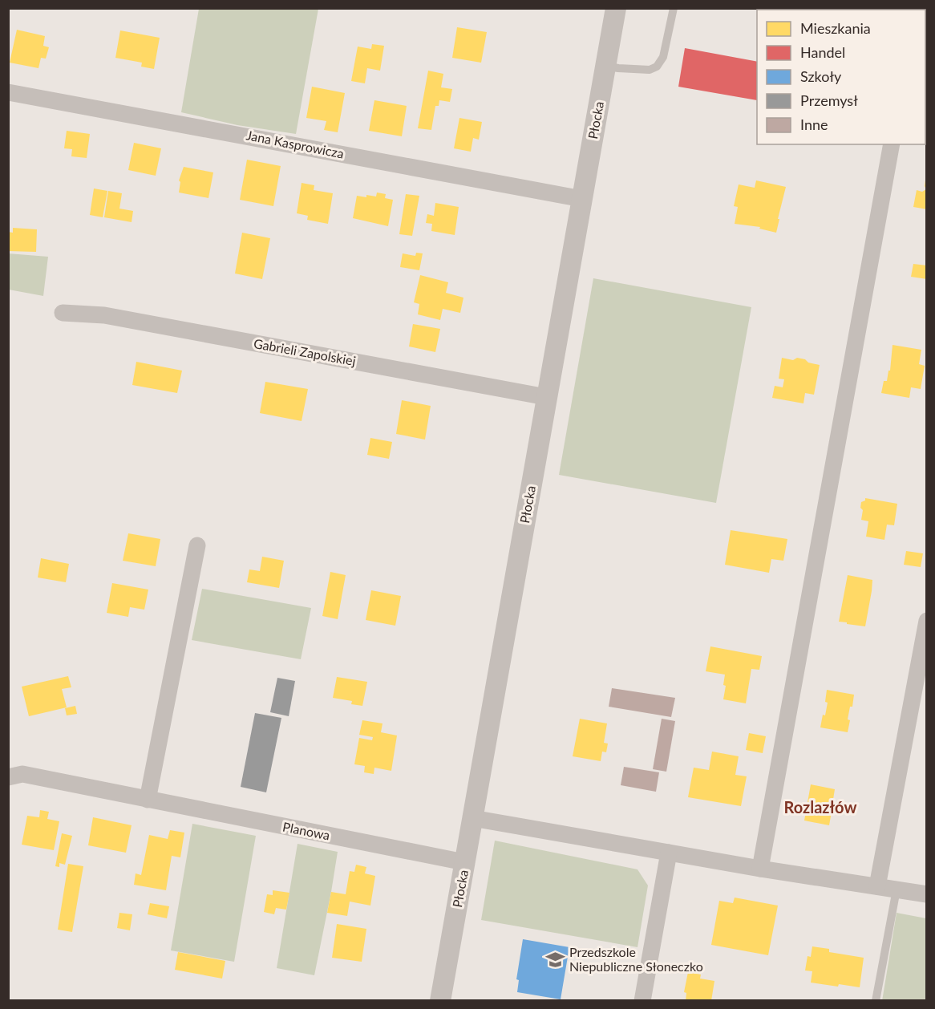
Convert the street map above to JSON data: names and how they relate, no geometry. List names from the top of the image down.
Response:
{
  "streets": {
    "street": [
      "Płocka",
      "Jana Kasprowicza",
      "Gabrieli Zapolskiej",
      "Planowa"
    ]
  },
  "crossings": [
    ["Płocka", "Jana Kasprowicza"],
    ["Płocka", "Gabrieli Zapolskiej"],
    ["Płocka", "Planowa"]
  ],
  "districts": ["Rozlazłów"],
  "places": {
    "school or university": ["Przedszkole Niepubliczne Słoneczko"]
  },
  "legend": [
    "Mieszkania",
    "Handel",
    "Szkoły",
    "Przemysł",
    "Inne"
  ]
}
